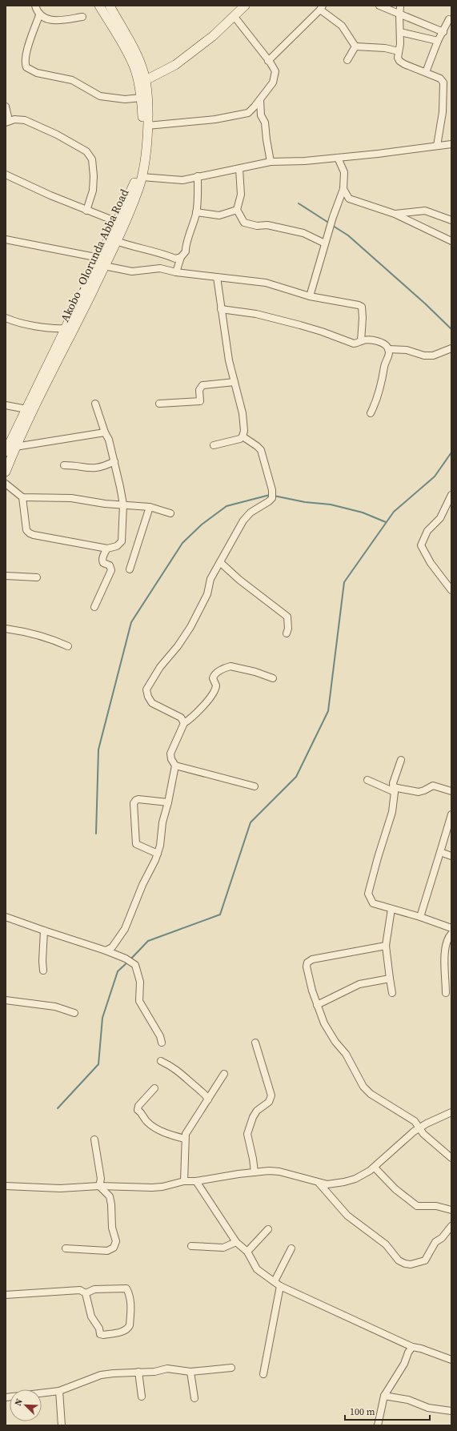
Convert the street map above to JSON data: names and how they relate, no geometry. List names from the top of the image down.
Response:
{
  "streets": {
    "main road": ["Akobo - Olorunda Abba Road"]
  },
  "scale_bar": "100 m",
  "north": "top left"
}
